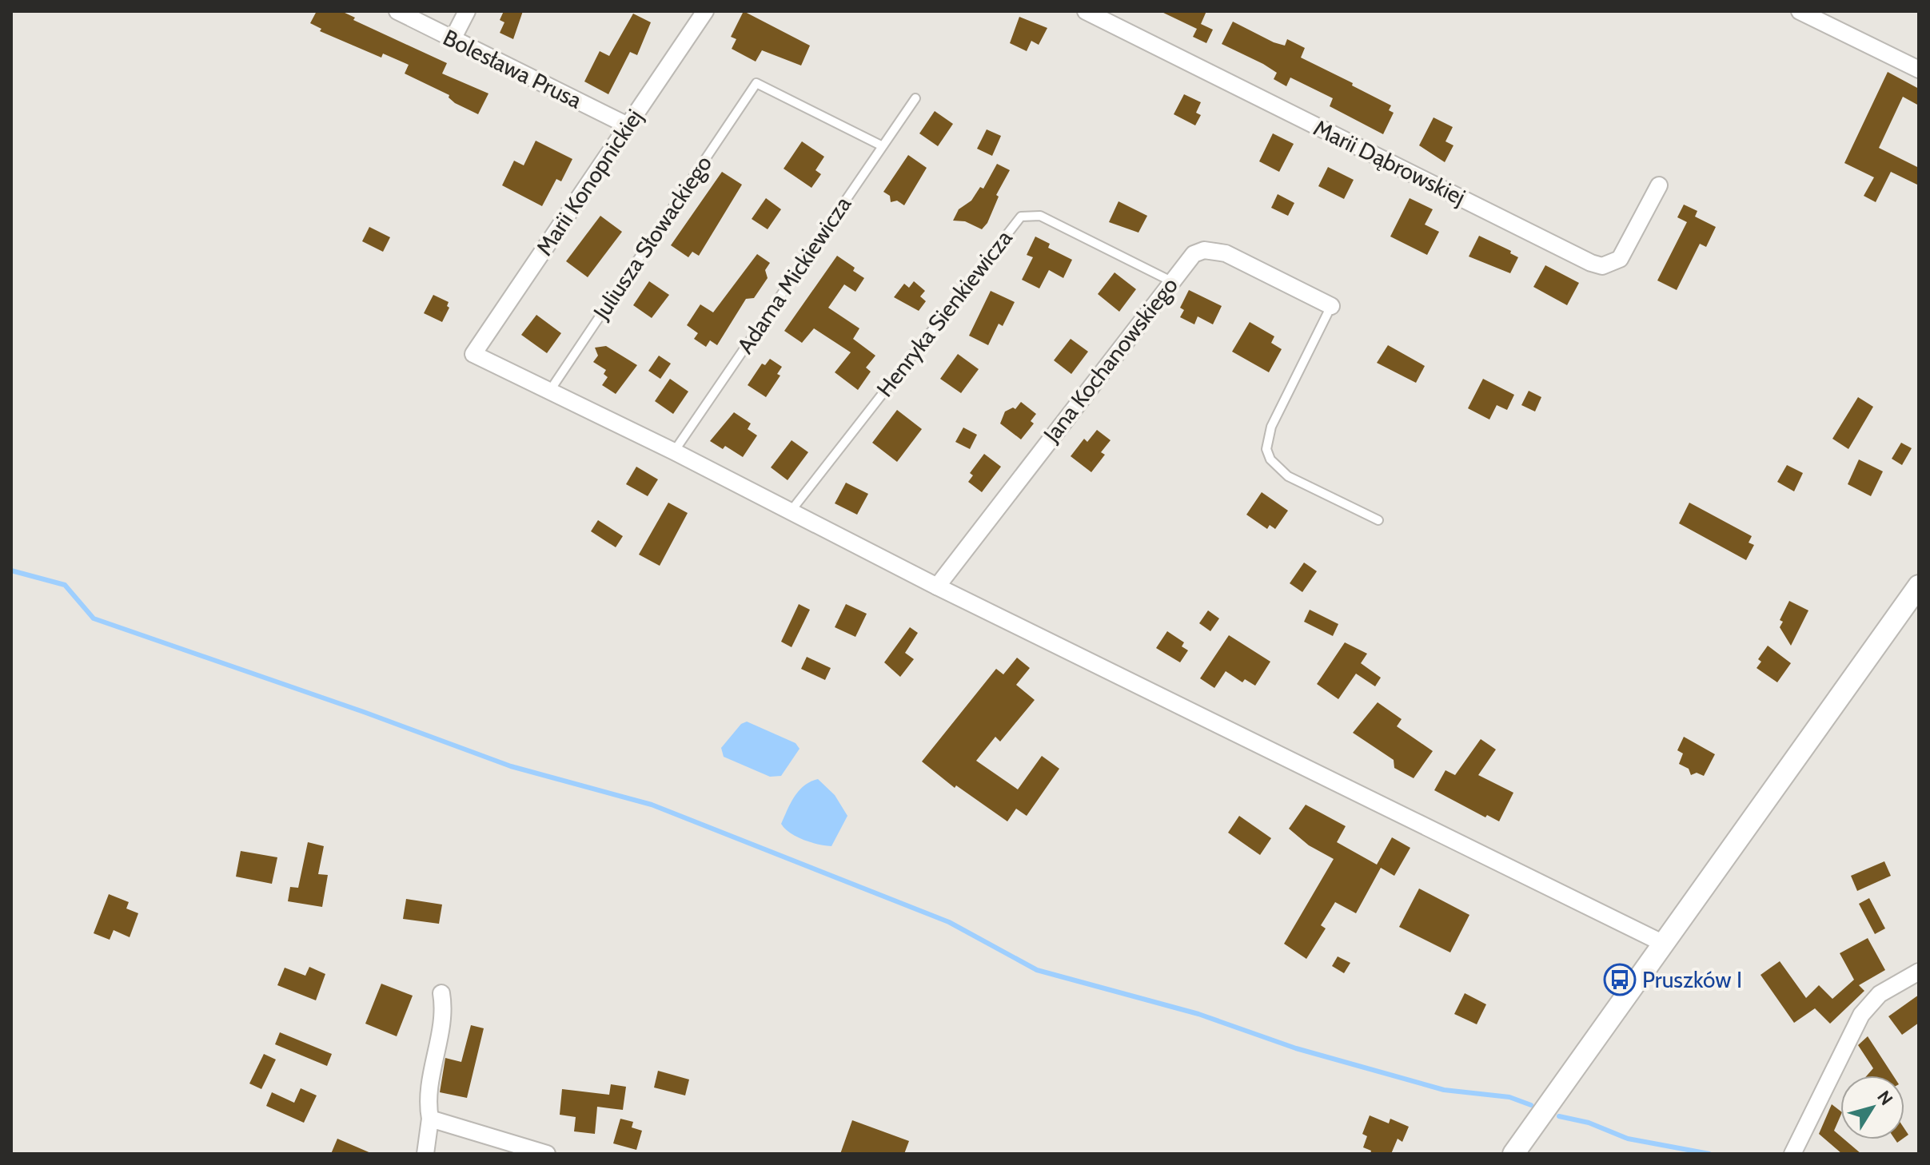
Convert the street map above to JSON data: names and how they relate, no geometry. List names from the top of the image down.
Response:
{
  "streets": {
    "street": [
      "Bolesława Prusa",
      "Marii Dąbrowskiej",
      "Marii Konopnickiej",
      "Jana Kochanowskiego"
    ],
    "lane": ["Juliusza Słowackiego", "Adama Mickiewicza", "Henryka Sienkiewicza"]
  },
  "crossings": [
    ["Bolesława Prusa", "Marii Konopnickiej"],
    ["Marii Konopnickiej", "Juliusza Słowackiego"],
    ["Juliusza Słowackiego", "Adama Mickiewicza"],
    ["Henryka Sienkiewicza", "Jana Kochanowskiego"]
  ],
  "places": {
    "bus stop": ["Pruszków I"]
  },
  "north": "top right"
}
